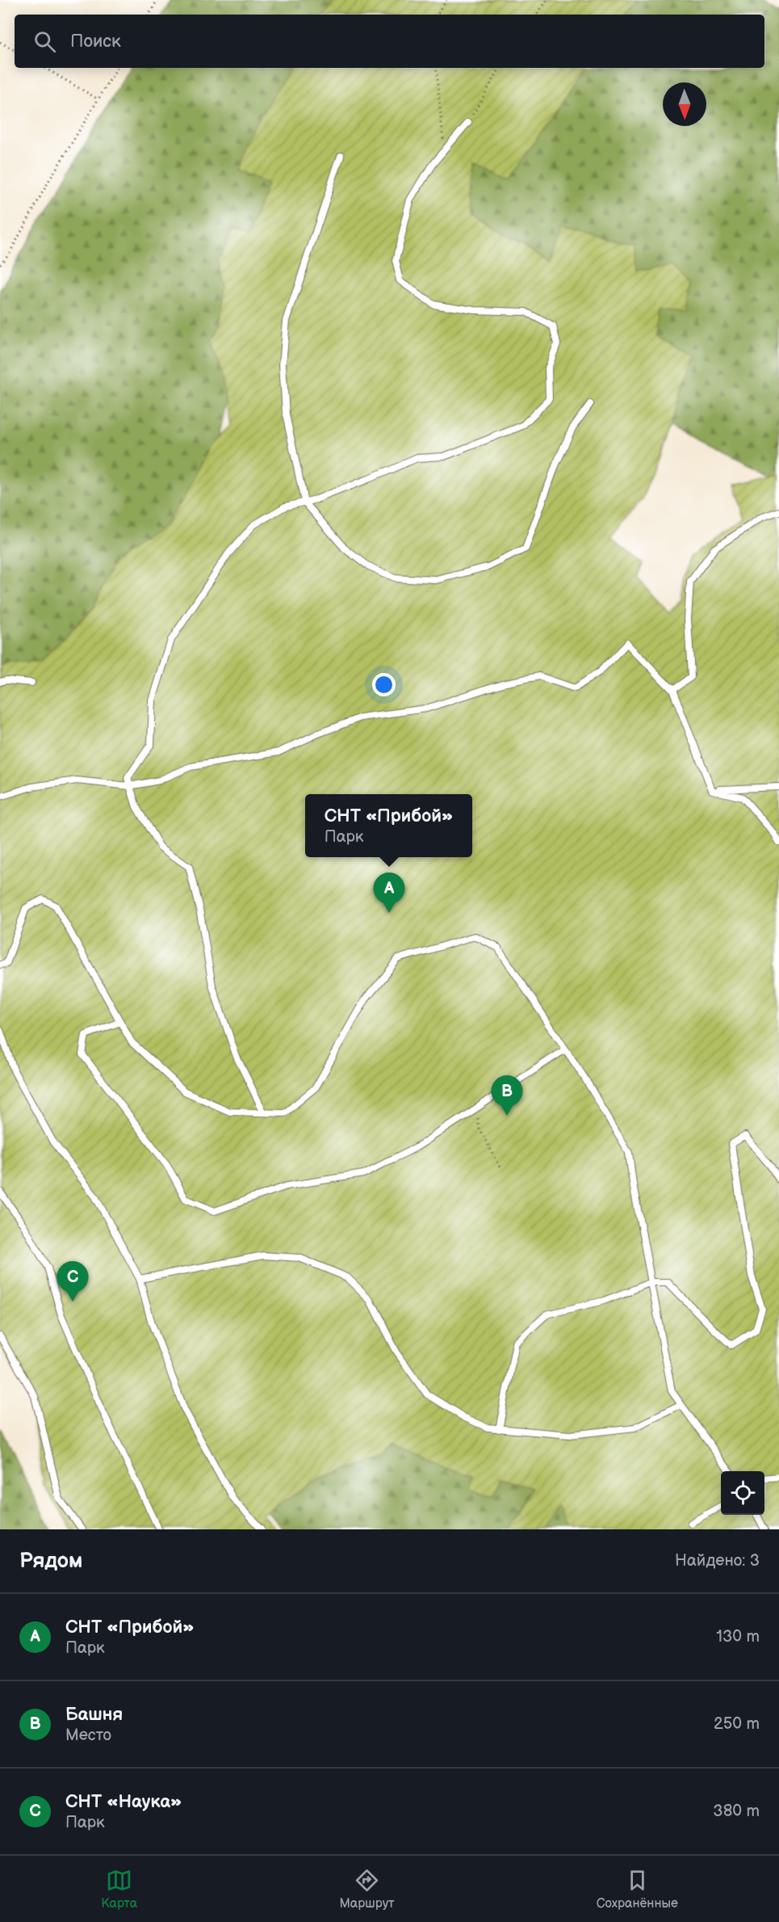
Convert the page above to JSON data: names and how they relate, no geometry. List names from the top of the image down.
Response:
{
  "north": "bottom",
  "page": {
    "search": "Поиск",
    "popup": ["СНТ «Прибой»", "Парк"],
    "pins": ["A", "B", "C"],
    "heading": ["Рядом", "Найдено: 3"],
    "list": [
      {
        "mark": "A",
        "name": "СНТ «Прибой»",
        "note": "Парк",
        "value": "130 m"
      },
      {
        "mark": "B",
        "name": "Башня",
        "note": "Место",
        "value": "250 m"
      },
      {
        "mark": "C",
        "name": "СНТ «Наука»",
        "note": "Парк",
        "value": "380 m"
      }
    ],
    "nav": ["Карта", "Маршрут", "Сохранённые"]
  }
}
